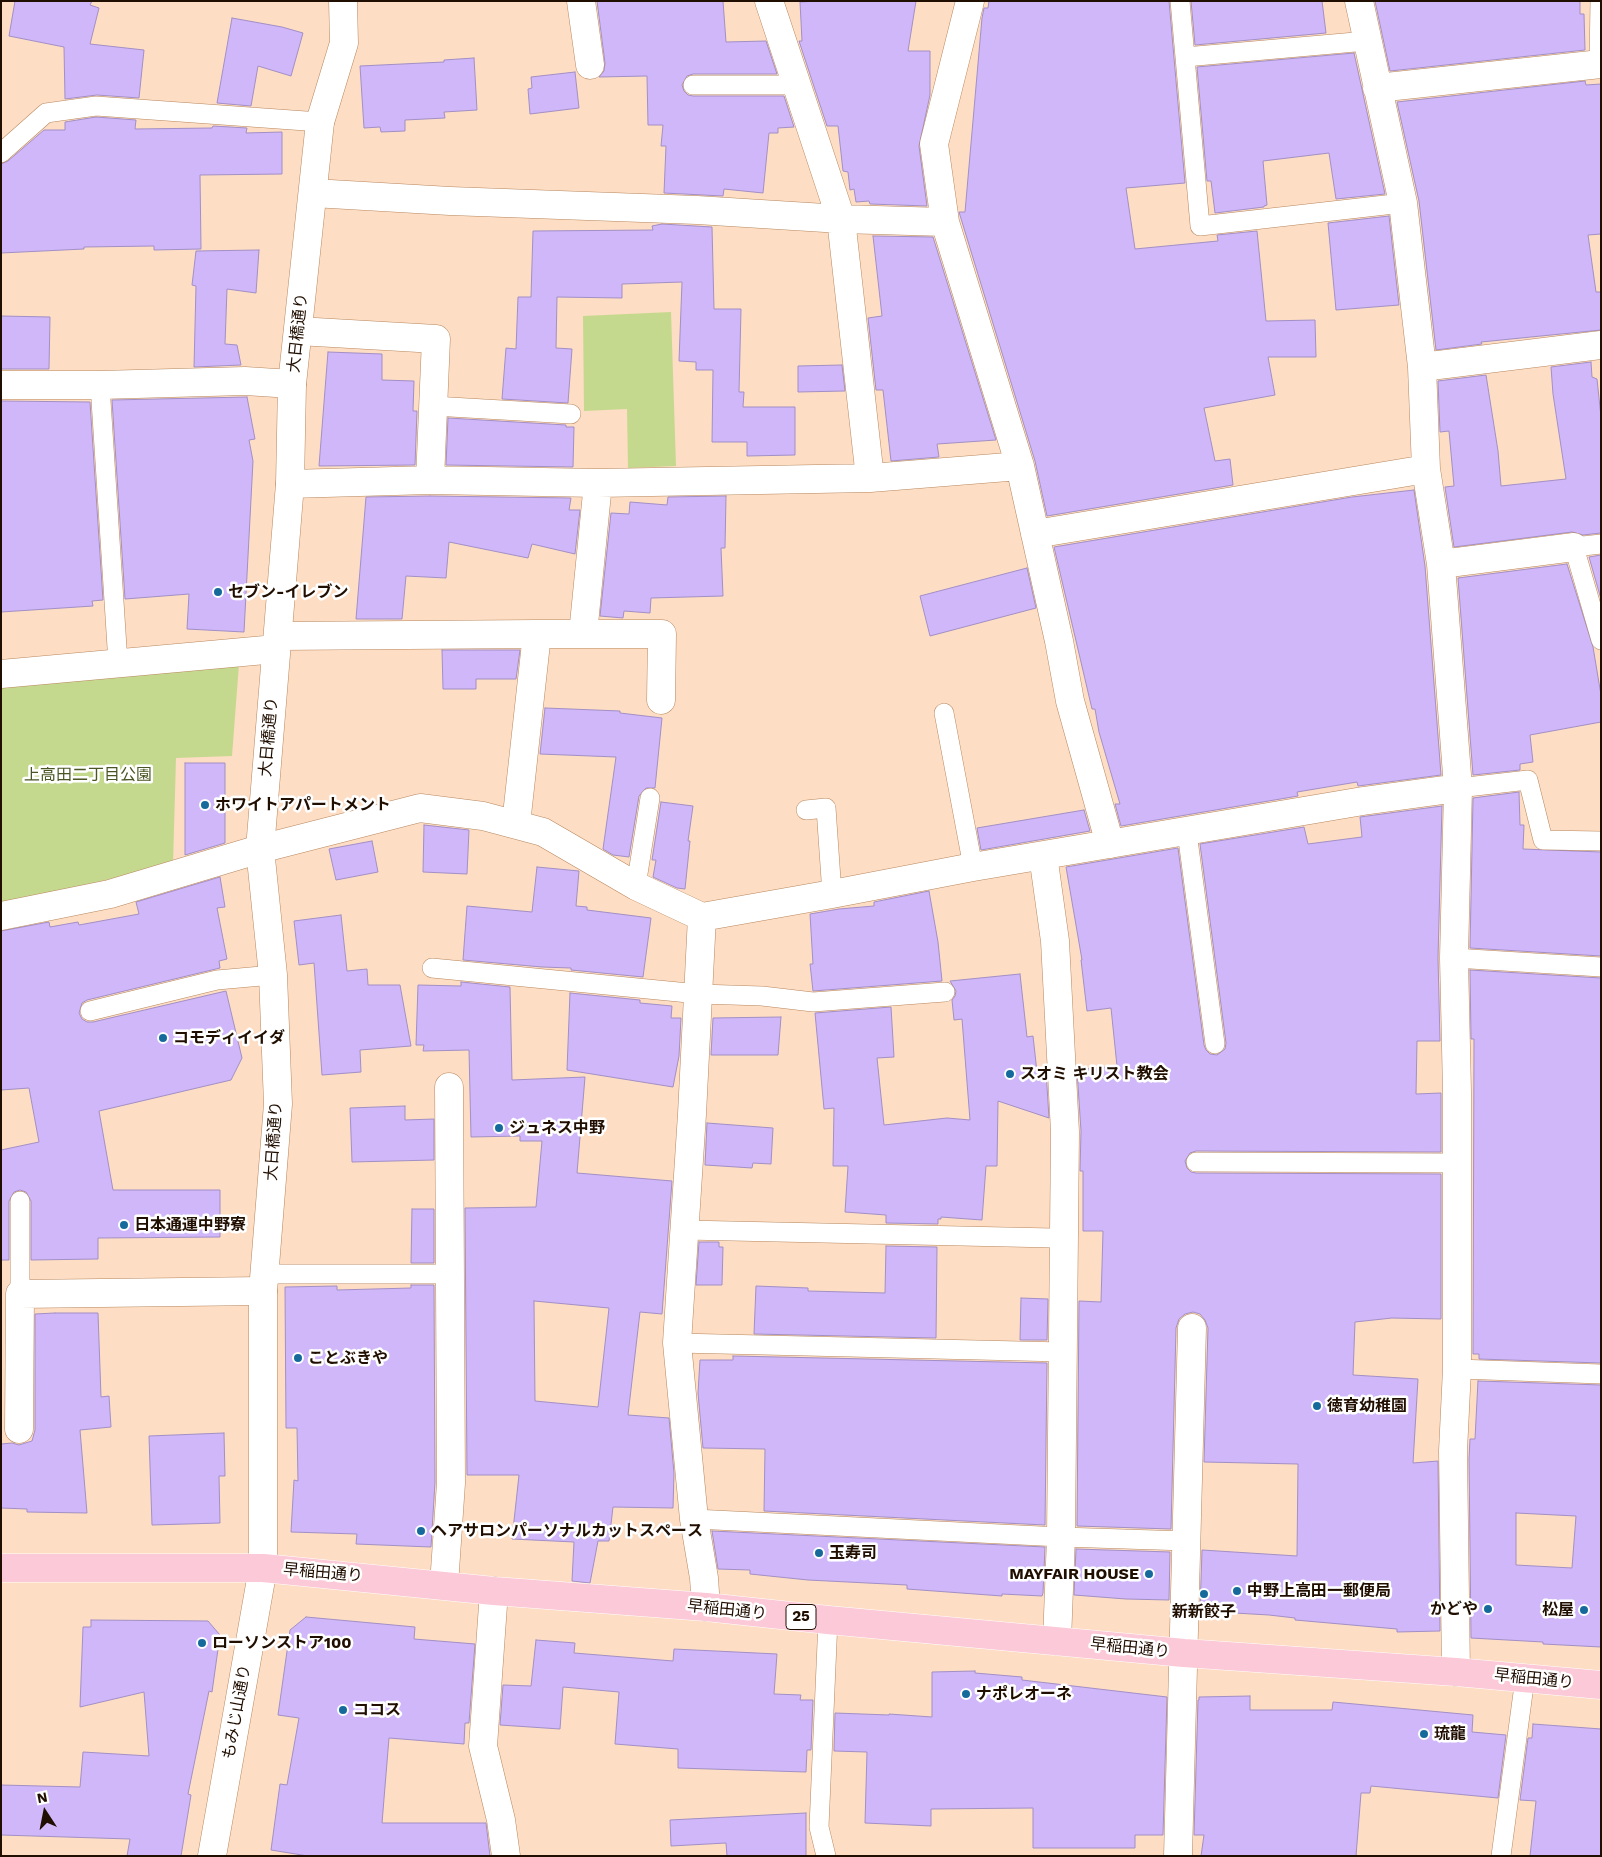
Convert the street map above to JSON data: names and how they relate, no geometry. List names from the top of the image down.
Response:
{
  "streets": {
    "main road": ["早稲田通り", "25"],
    "street": ["大日橋通り", "もみじ山通り"]
  },
  "crossings": [
    ["大日橋通り", "早稲田通り"],
    ["大日橋通り", "もみじ山通り"],
    ["早稲田通り", "もみじ山通り"]
  ],
  "parks": ["上高田二丁目公園"],
  "places": [
    "セブン-イレブン",
    "ホワイトアパートメント",
    "コモディイイダ",
    "スオミ キリスト教会",
    "ジュネス中野",
    "日本通運中野寮",
    "ことぶきや",
    "徳育幼稚園",
    "ヘアサロンパーソナルカットスペース",
    "玉寿司",
    "MAYFAIR HOUSE",
    "中野上高田一郵便局",
    "新新餃子",
    "かどや",
    "松屋",
    "ローソンストア100",
    "ナポレオーネ",
    "ココス",
    "琉龍"
  ],
  "north": "top"
}
